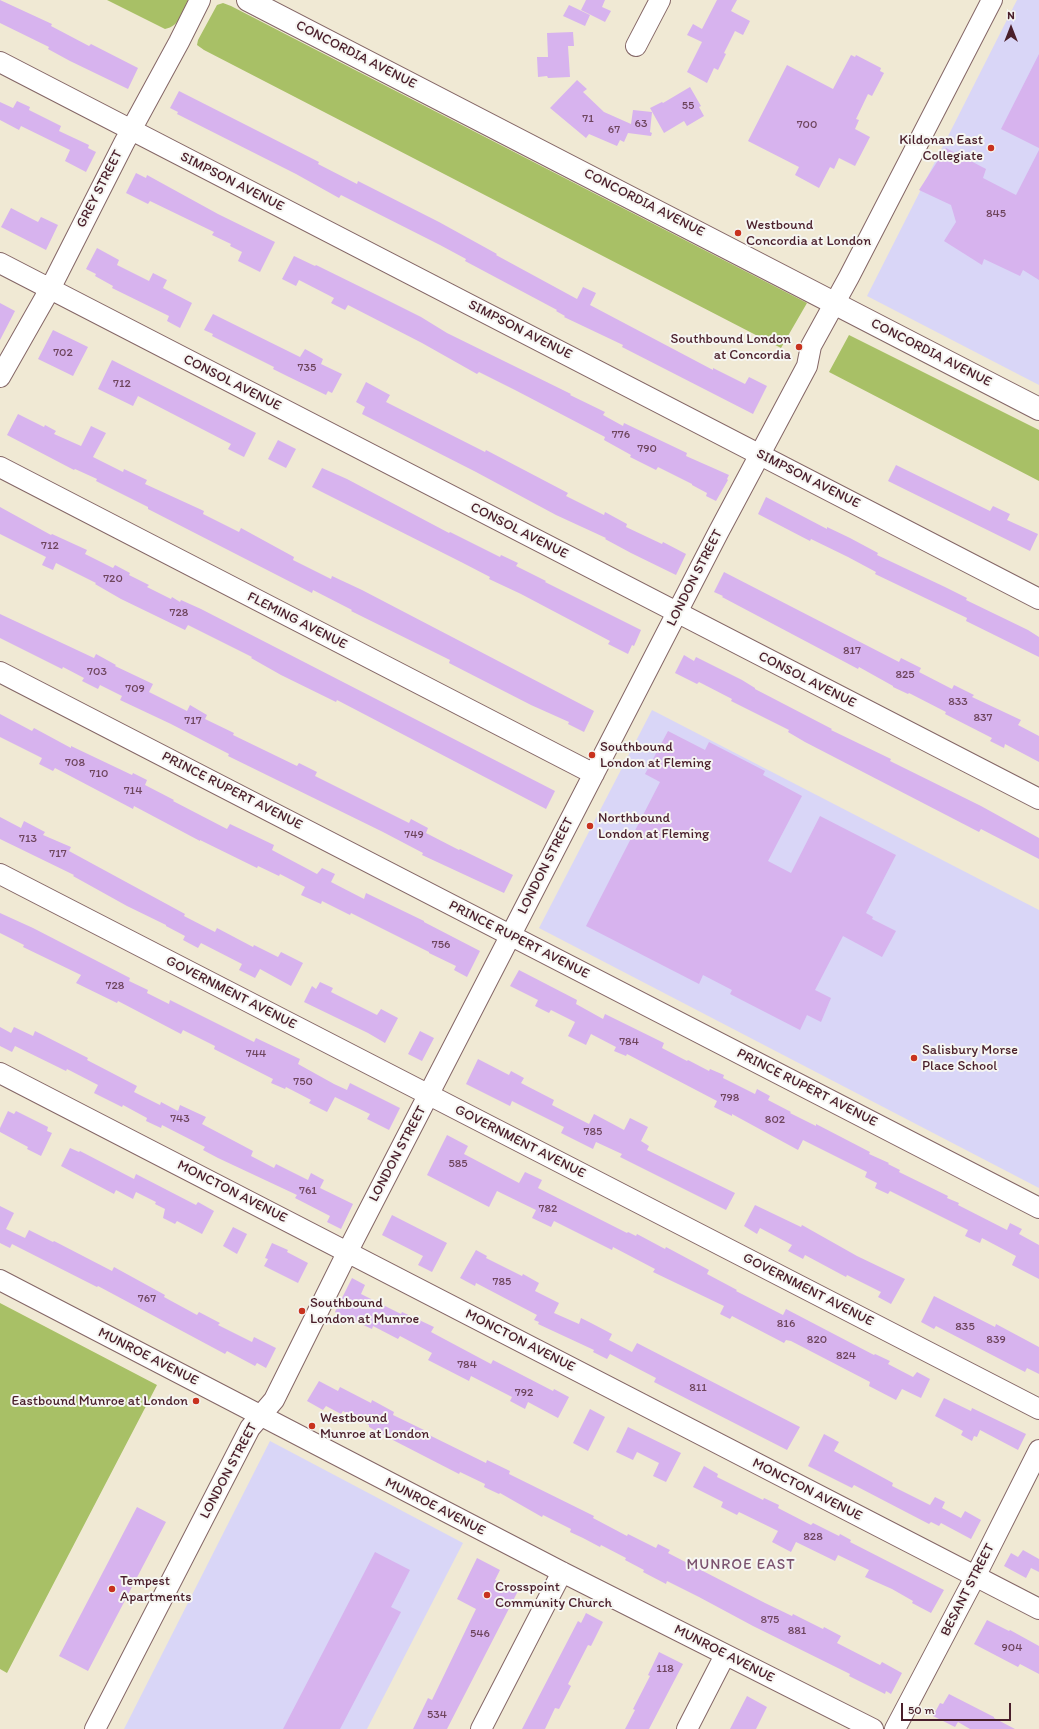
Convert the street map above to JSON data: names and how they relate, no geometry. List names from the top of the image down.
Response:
{
  "streets": {
    "main road": ["CONCORDIA AVENUE"],
    "street": [
      "SIMPSON AVENUE",
      "GREY STREET",
      "CONSOL AVENUE",
      "LONDON STREET",
      "FLEMING AVENUE",
      "PRINCE RUPERT AVENUE",
      "GOVERNMENT AVENUE",
      "MONCTON AVENUE",
      "MUNROE AVENUE",
      "BESANT STREET"
    ]
  },
  "crossings": [
    ["CONCORDIA AVENUE", "LONDON STREET"],
    ["SIMPSON AVENUE", "GREY STREET"],
    ["SIMPSON AVENUE", "LONDON STREET"],
    ["GREY STREET", "CONSOL AVENUE"],
    ["CONSOL AVENUE", "LONDON STREET"],
    ["LONDON STREET", "FLEMING AVENUE"],
    ["LONDON STREET", "PRINCE RUPERT AVENUE"],
    ["LONDON STREET", "GOVERNMENT AVENUE"],
    ["LONDON STREET", "MONCTON AVENUE"],
    ["LONDON STREET", "MUNROE AVENUE"],
    ["MONCTON AVENUE", "BESANT STREET"]
  ],
  "districts": ["MUNROE EAST"],
  "places": [
    "Kildonan East Collegiate",
    "Westbound Concordia at London",
    "Southbound London at Concordia",
    "Southbound London at Fleming",
    "Northbound London at Fleming",
    "Salisbury Morse Place School",
    "Southbound London at Munroe",
    "Eastbound Munroe at London",
    "Westbound Munroe at London",
    "Tempest Apartments",
    "Crosspoint Community Church"
  ],
  "house_numbers": [
    "55",
    "71",
    "63",
    "700",
    "67",
    "845",
    "702",
    "735",
    "712",
    "776",
    "790",
    "712",
    "720",
    "728",
    "817",
    "703",
    "825",
    "709",
    "833",
    "837",
    "717",
    "708",
    "710",
    "714",
    "749",
    "713",
    "717",
    "756",
    "728",
    "784",
    "744",
    "750",
    "798",
    "743",
    "802",
    "785",
    "585",
    "761",
    "782",
    "785",
    "767",
    "816",
    "835",
    "820",
    "839",
    "824",
    "784",
    "811",
    "792",
    "828",
    "875",
    "881",
    "546",
    "904",
    "118",
    "534"
  ],
  "scale_bar": "50 m",
  "north": "top"
}
